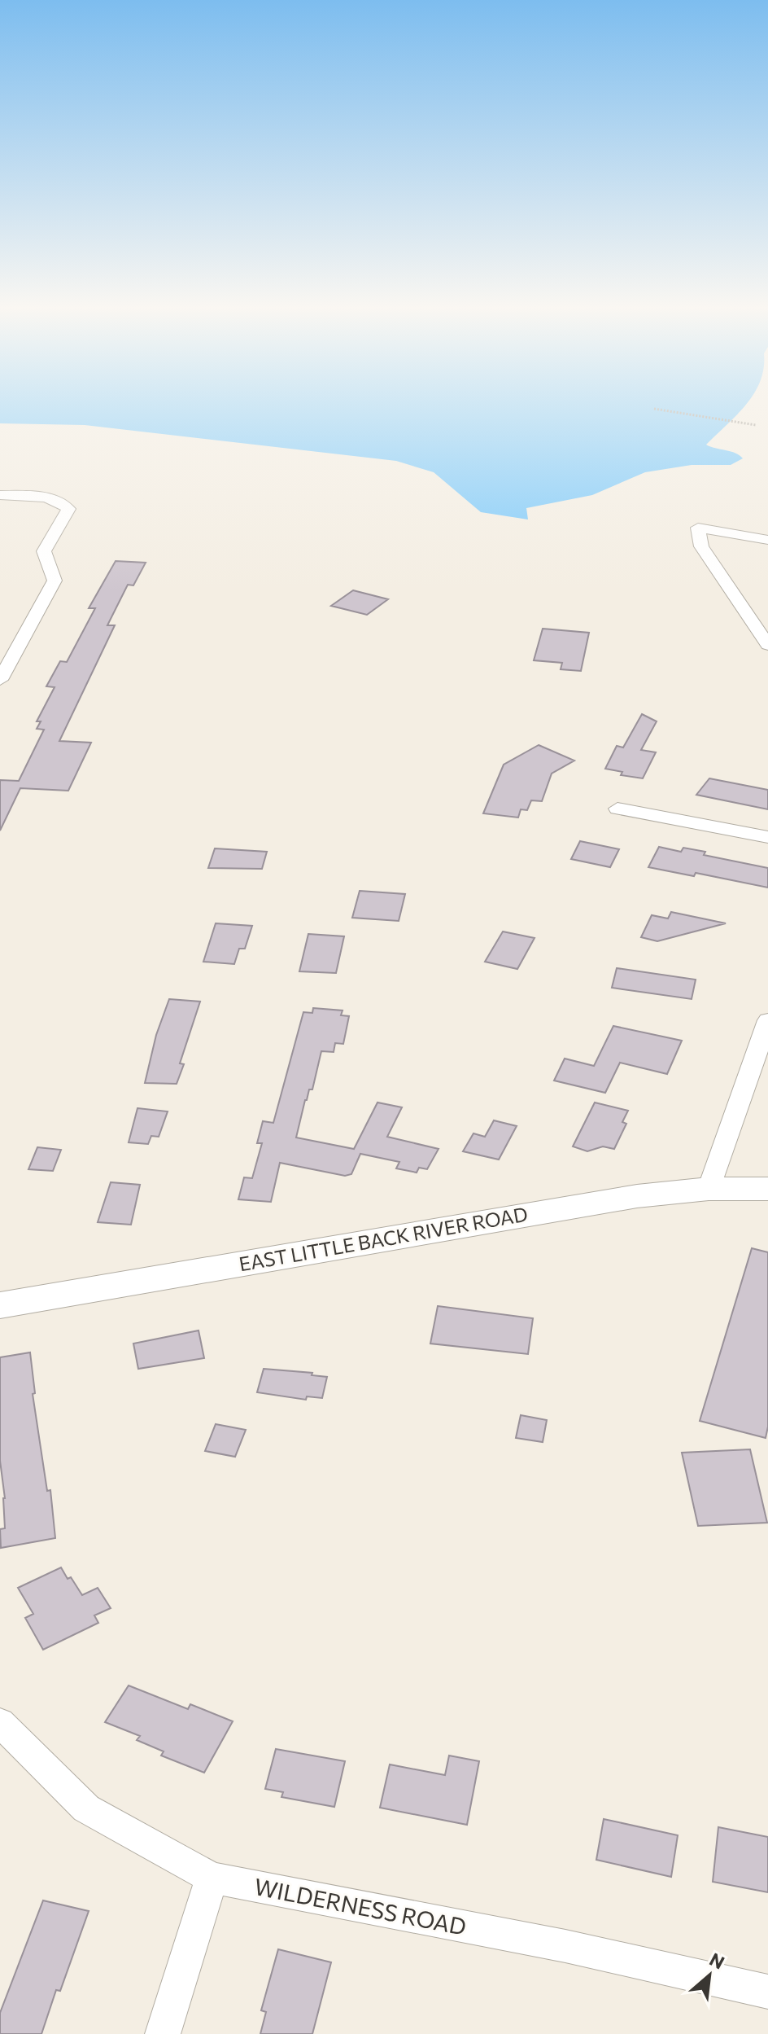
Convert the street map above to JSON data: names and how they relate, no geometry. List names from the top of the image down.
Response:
{
  "streets": {
    "street": ["EAST LITTLE BACK RIVER ROAD", "WILDERNESS ROAD"]
  },
  "north": "top right"
}
